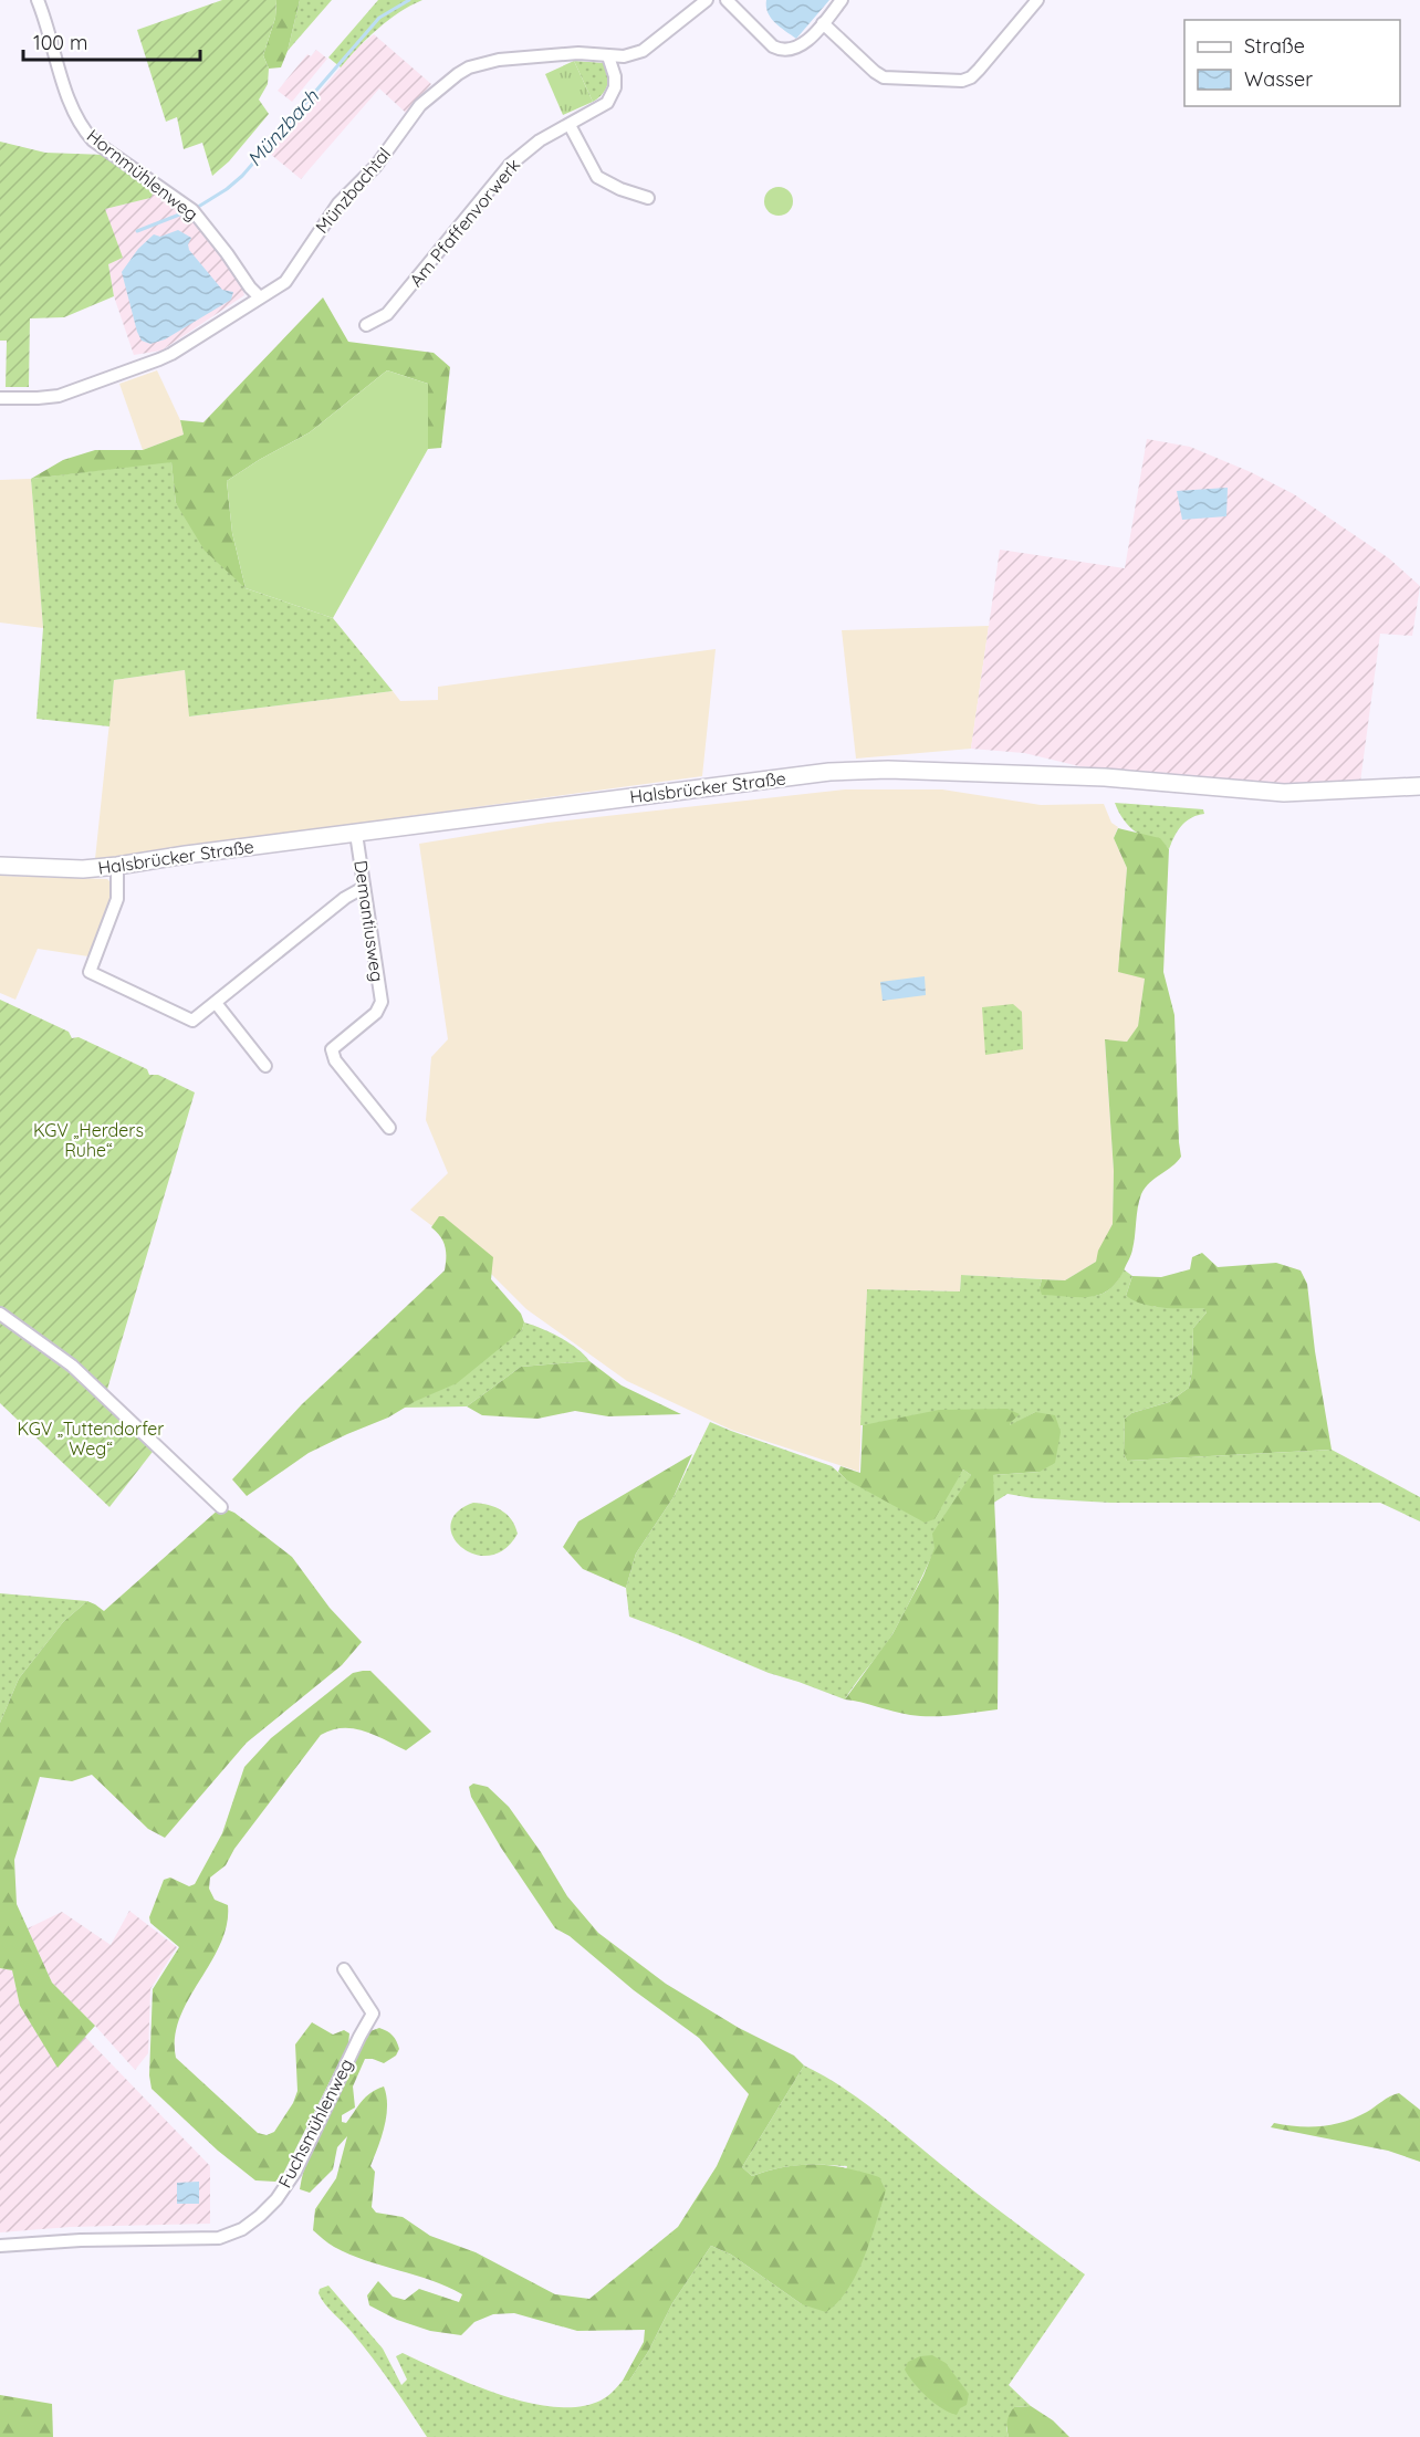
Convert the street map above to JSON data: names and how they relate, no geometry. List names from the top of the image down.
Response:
{
  "streets": {
    "main road": ["Halsbrücker Straße"],
    "street": [
      "Hornmühlenweg",
      "Münzbachtal",
      "Am Pfaffenvorwerk",
      "Demantiusweg",
      "Fuchsmühlenweg"
    ]
  },
  "crossings": [
    ["Hornmühlenweg", "Münzbachtal"],
    ["Münzbachtal", "Am Pfaffenvorwerk"],
    ["Halsbrücker Straße", "Demantiusweg"]
  ],
  "water": ["Münzbach"],
  "parks": ["KGV „Herders Ruhe“", "KGV „Tuttendorfer Weg“"],
  "legend": ["Straße", "Wasser"],
  "scale_bar": "100 m"
}
